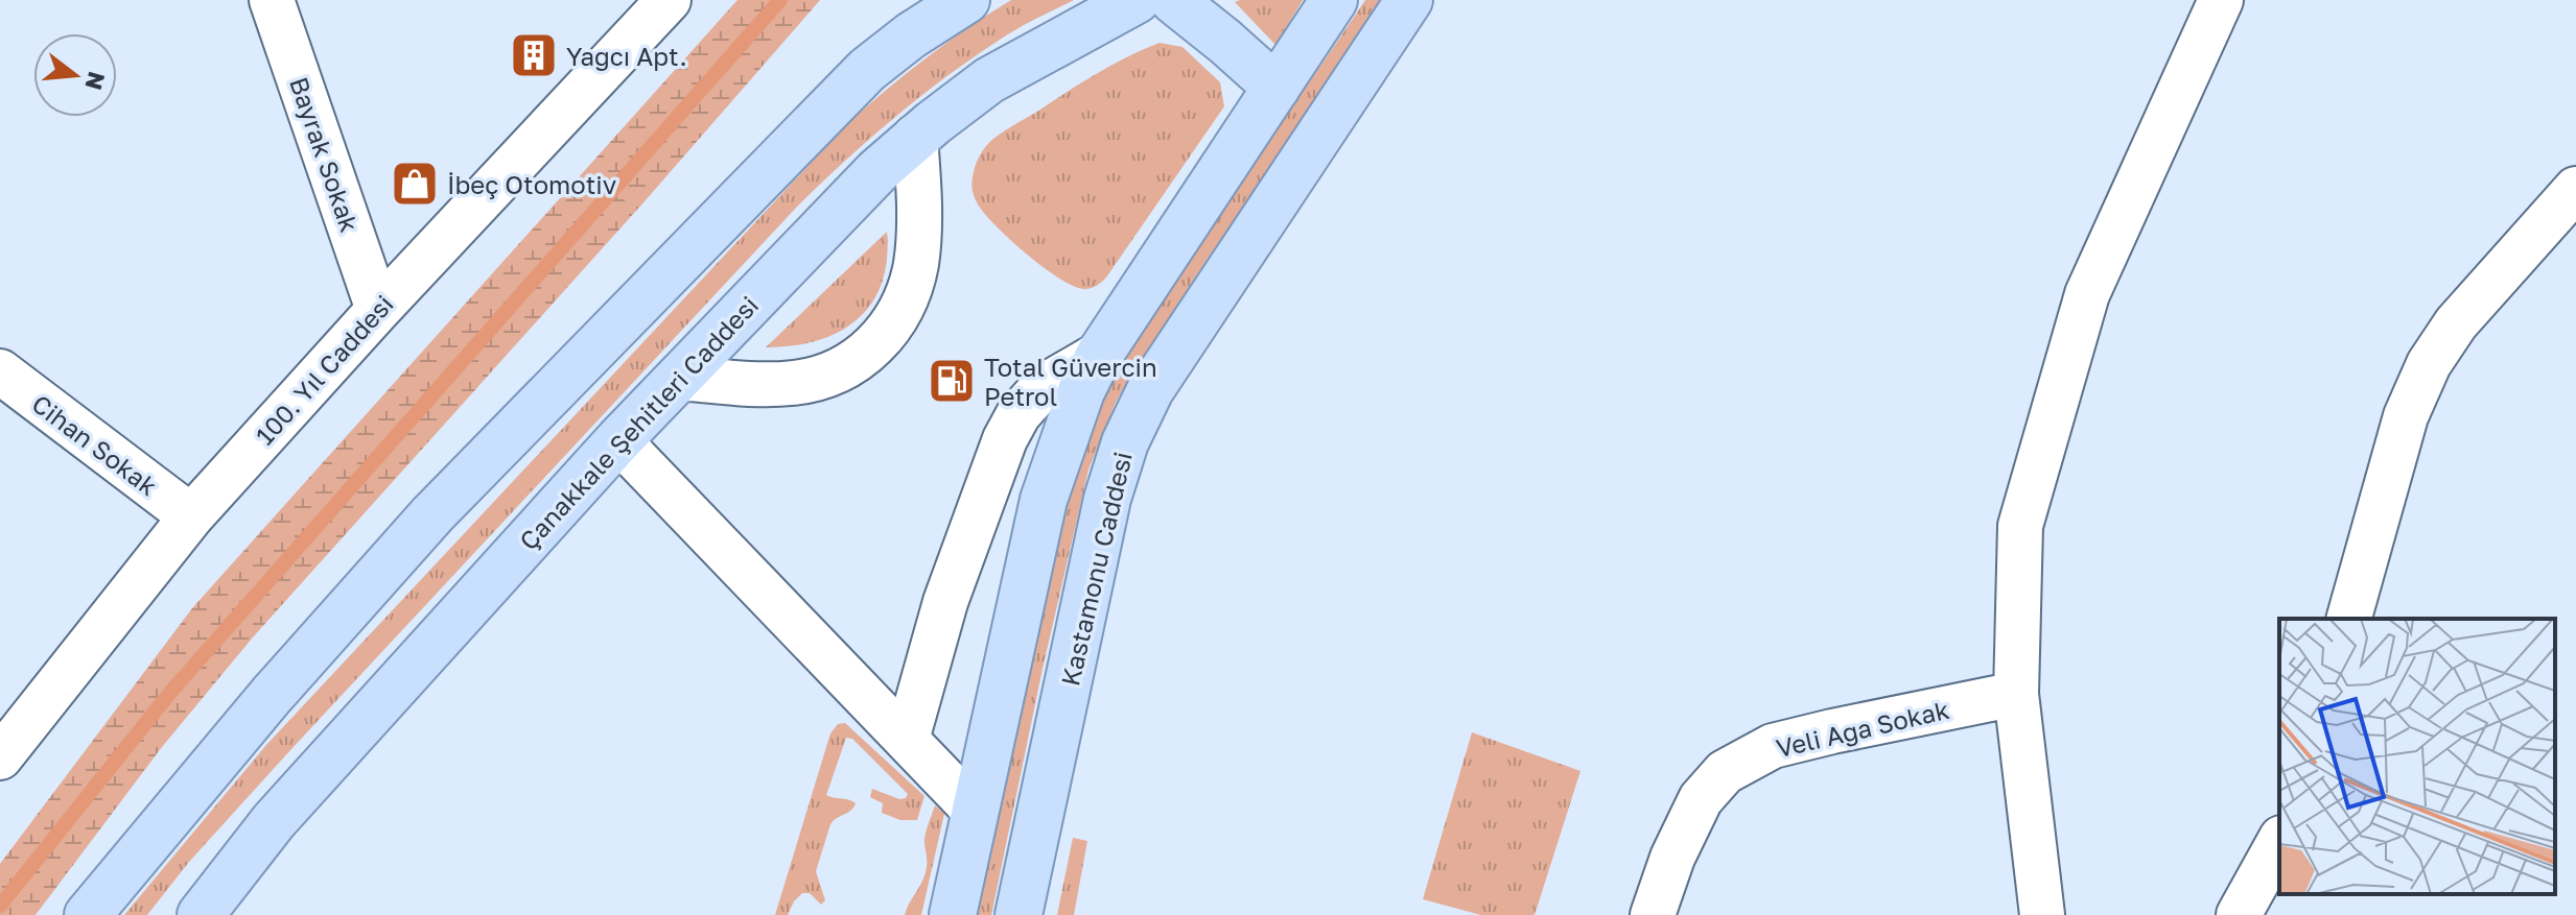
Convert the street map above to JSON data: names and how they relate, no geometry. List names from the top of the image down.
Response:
{
  "streets": {
    "main road": ["Çanakkale Şehitleri Caddesi", "Kastamonu Caddesi"],
    "street": [
      "Bayrak Sokak",
      "100. Yıl Caddesi",
      "Cihan Sokak",
      "Veli Ağa Sokak"
    ]
  },
  "crossings": [
    ["Bayrak Sokak", "100. Yıl Caddesi"],
    ["100. Yıl Caddesi", "Cihan Sokak"]
  ],
  "places": {
    "building": ["Yağcı Apt."],
    "shop": ["İbeç Otomotiv"],
    "fuel station": ["Total Güvercin Petrol"]
  },
  "north": "right"
}
